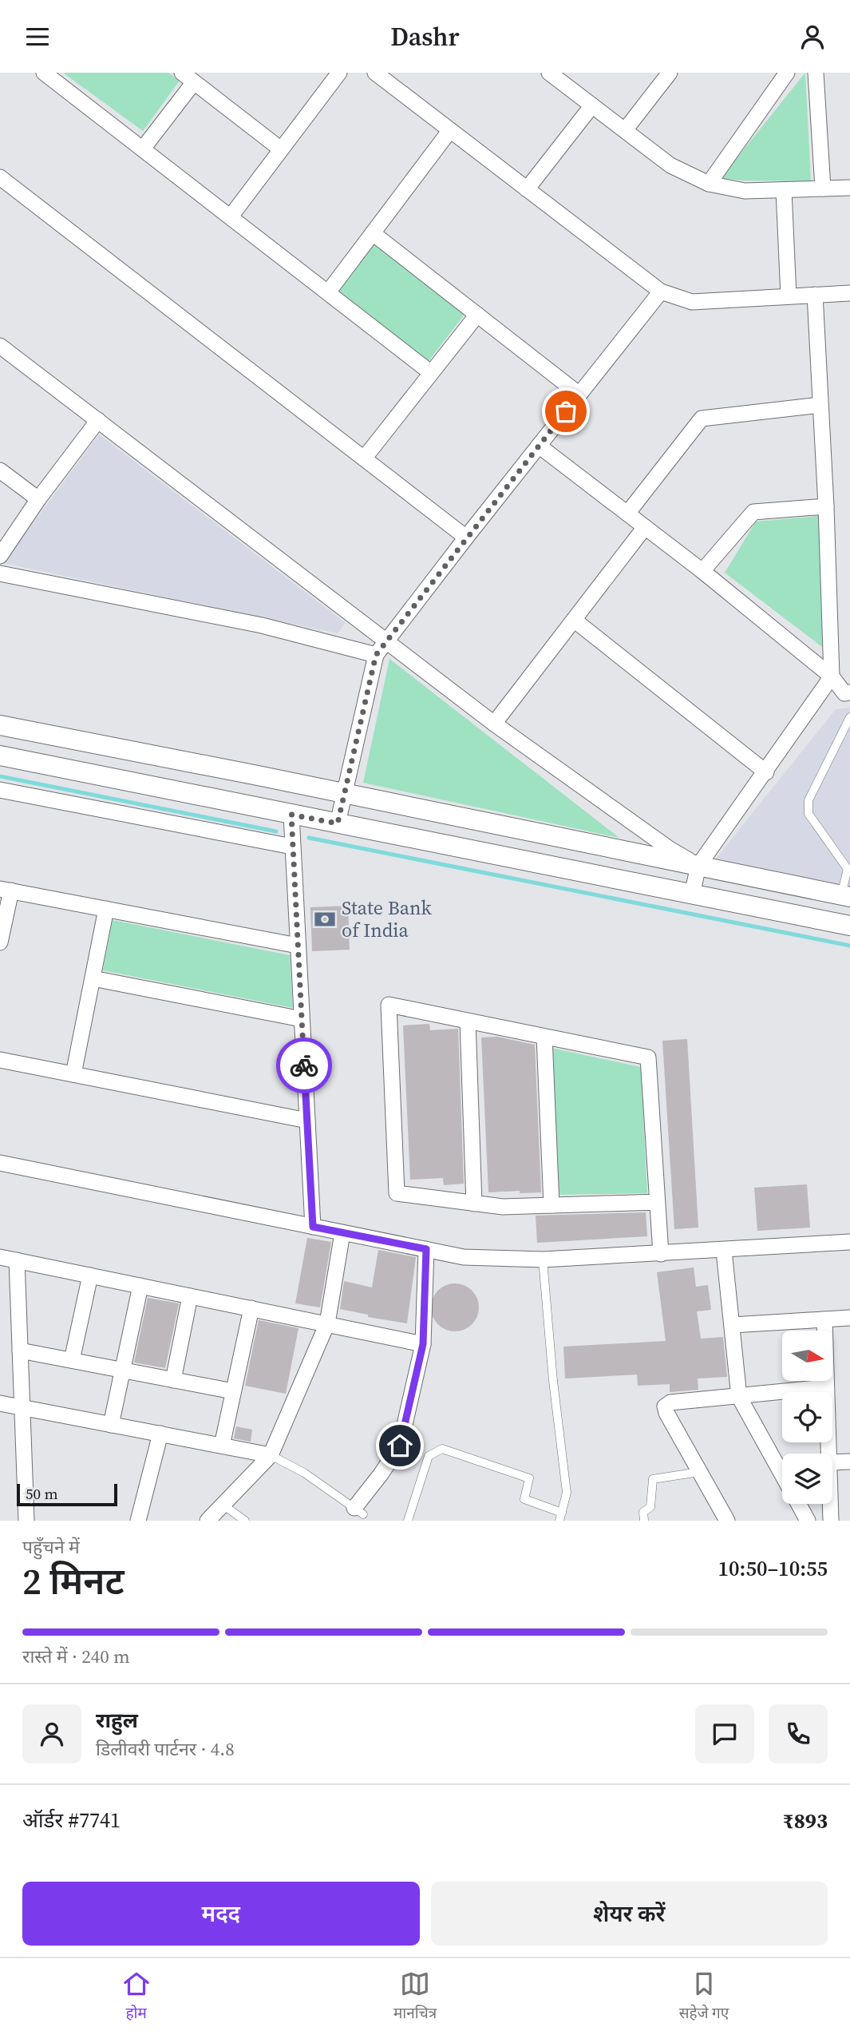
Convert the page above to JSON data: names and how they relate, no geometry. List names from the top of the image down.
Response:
{
  "places": {
    "bank": ["State Bank of India"]
  },
  "scale_bar": "50 m",
  "north": "right",
  "page": {
    "header": "Dashr",
    "scale": "50 m",
    "heading": ["2 मिनट", "पहुँचने में", "10:50–10:55"],
    "panel": [
      "राहुल",
      "डिलीवरी पार्टनर · 4.8",
      "ऑर्डर #7741",
      "₹893"
    ],
    "bar": "रास्ते में · 240 m",
    "buttons": ["मदद", "शेयर करें"],
    "tabs": ["होम", "मानचित्र", "सहेजे गए"]
  }
}
